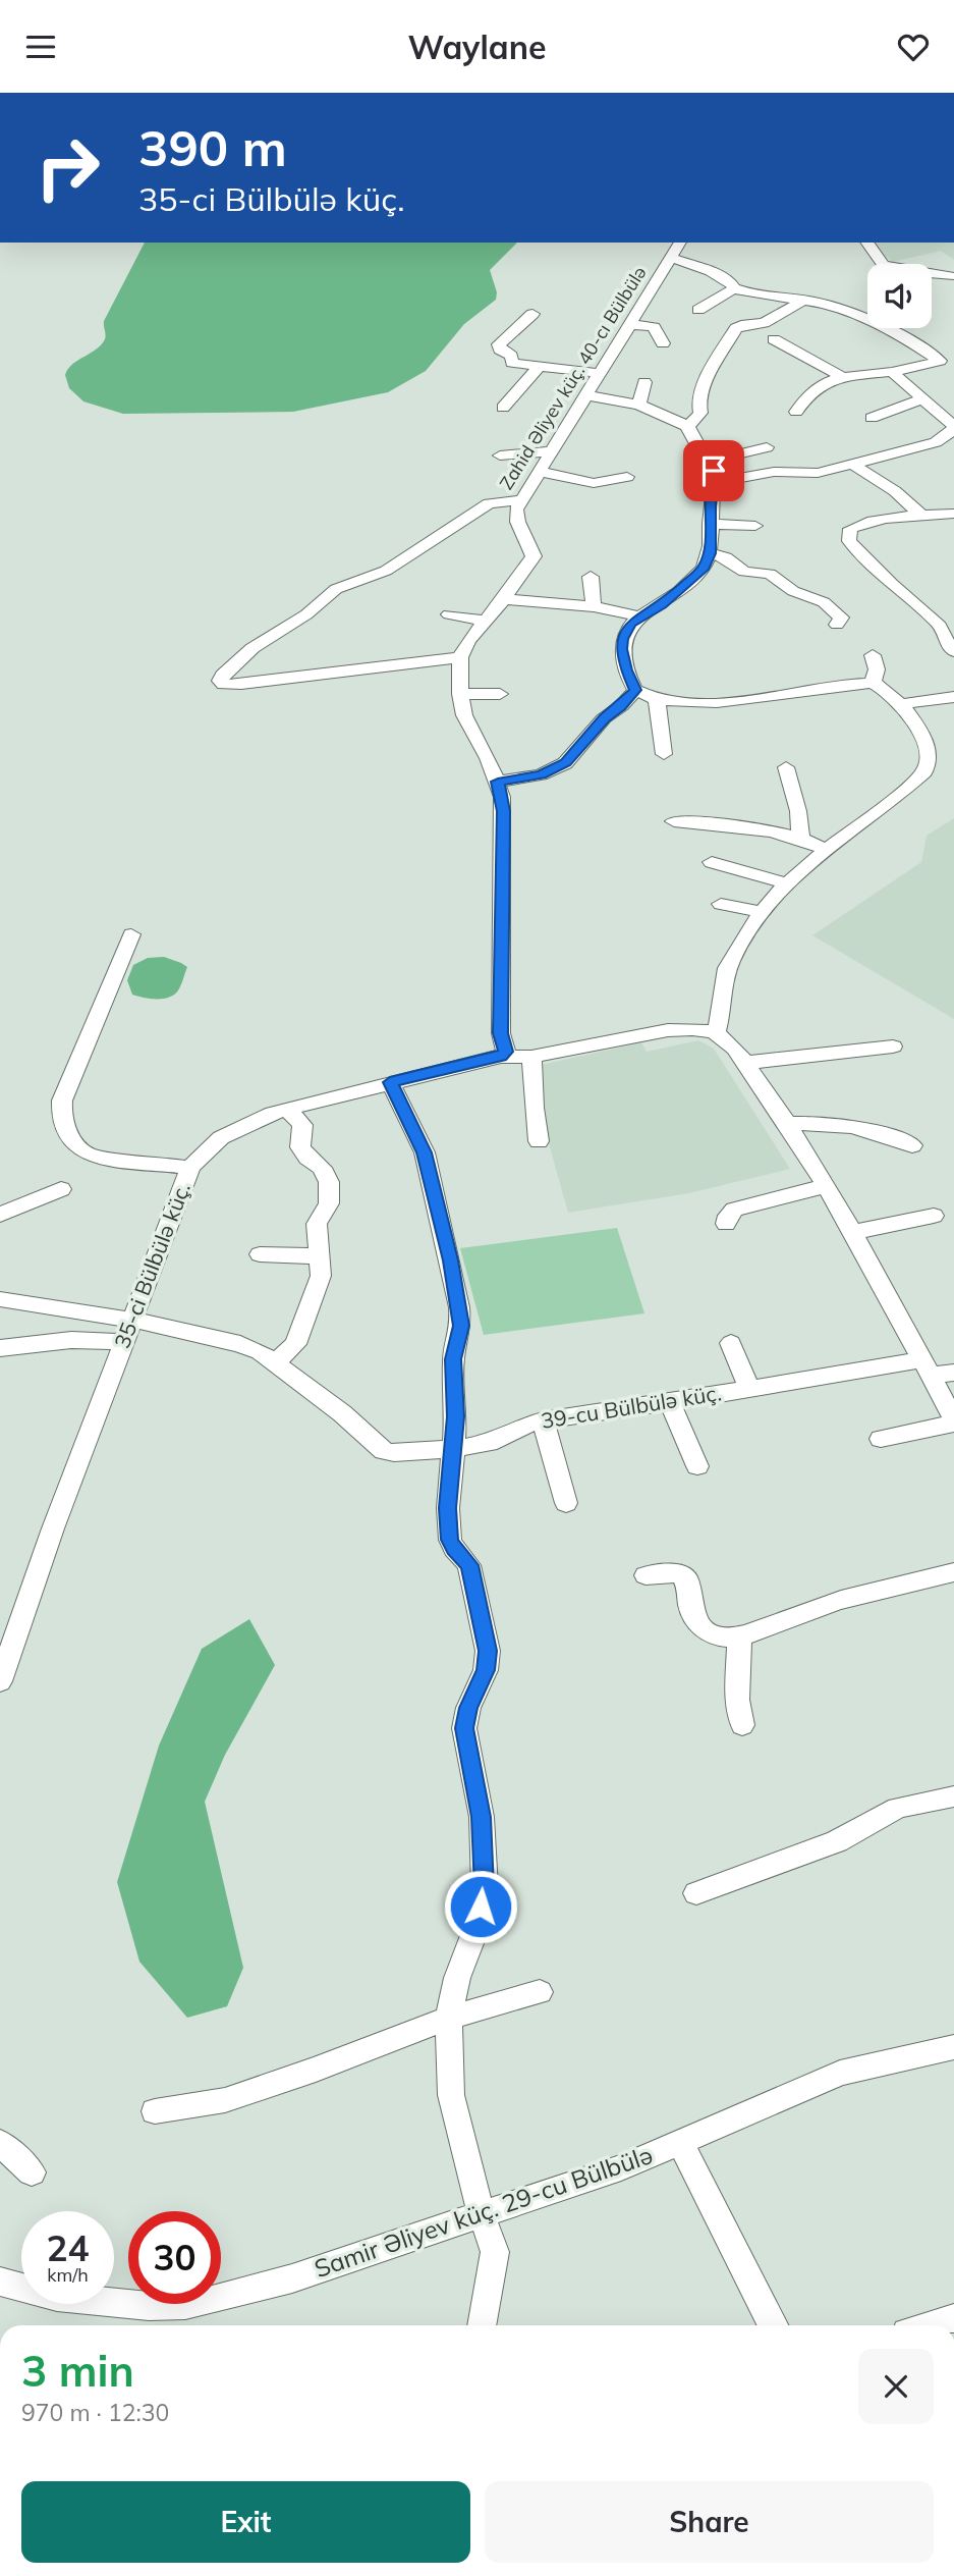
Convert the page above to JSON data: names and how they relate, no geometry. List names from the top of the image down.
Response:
{
  "streets": {
    "street": [
      "Zahid Əliyev küç. 40-cı Bülbülə",
      "35-ci Bülbülə küç.",
      "39-cu Bülbülə küç.",
      "Samir Əliyev küç. 29-cu Bülbülə"
    ]
  },
  "crossings": [
    ["35-ci Bülbülə küç.", "39-cu Bülbülə küç."]
  ],
  "page": {
    "header": "Waylane",
    "turn": ["390 m", "35-ci Bülbülə küç."],
    "speed": "24 km/h",
    "limit": "30",
    "heading": ["3 min", "970 m · 12:30"],
    "buttons": ["Exit", "Share"]
  }
}
